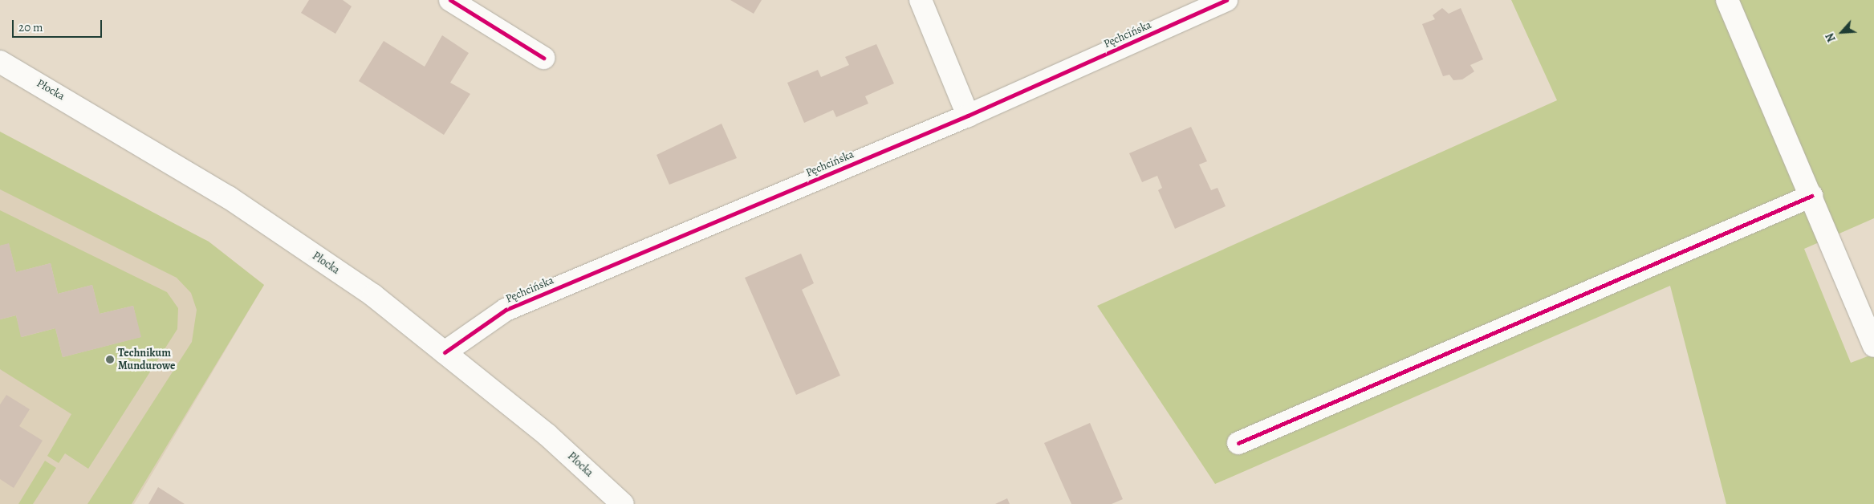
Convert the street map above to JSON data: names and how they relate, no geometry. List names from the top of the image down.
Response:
{
  "streets": {
    "street": ["Pęchcińska", "Płocka"]
  },
  "crossings": [
    ["Pęchcińska", "Płocka"]
  ],
  "places": ["Technikum Mundurowe"],
  "scale_bar": "20 m",
  "north": "bottom left"
}
